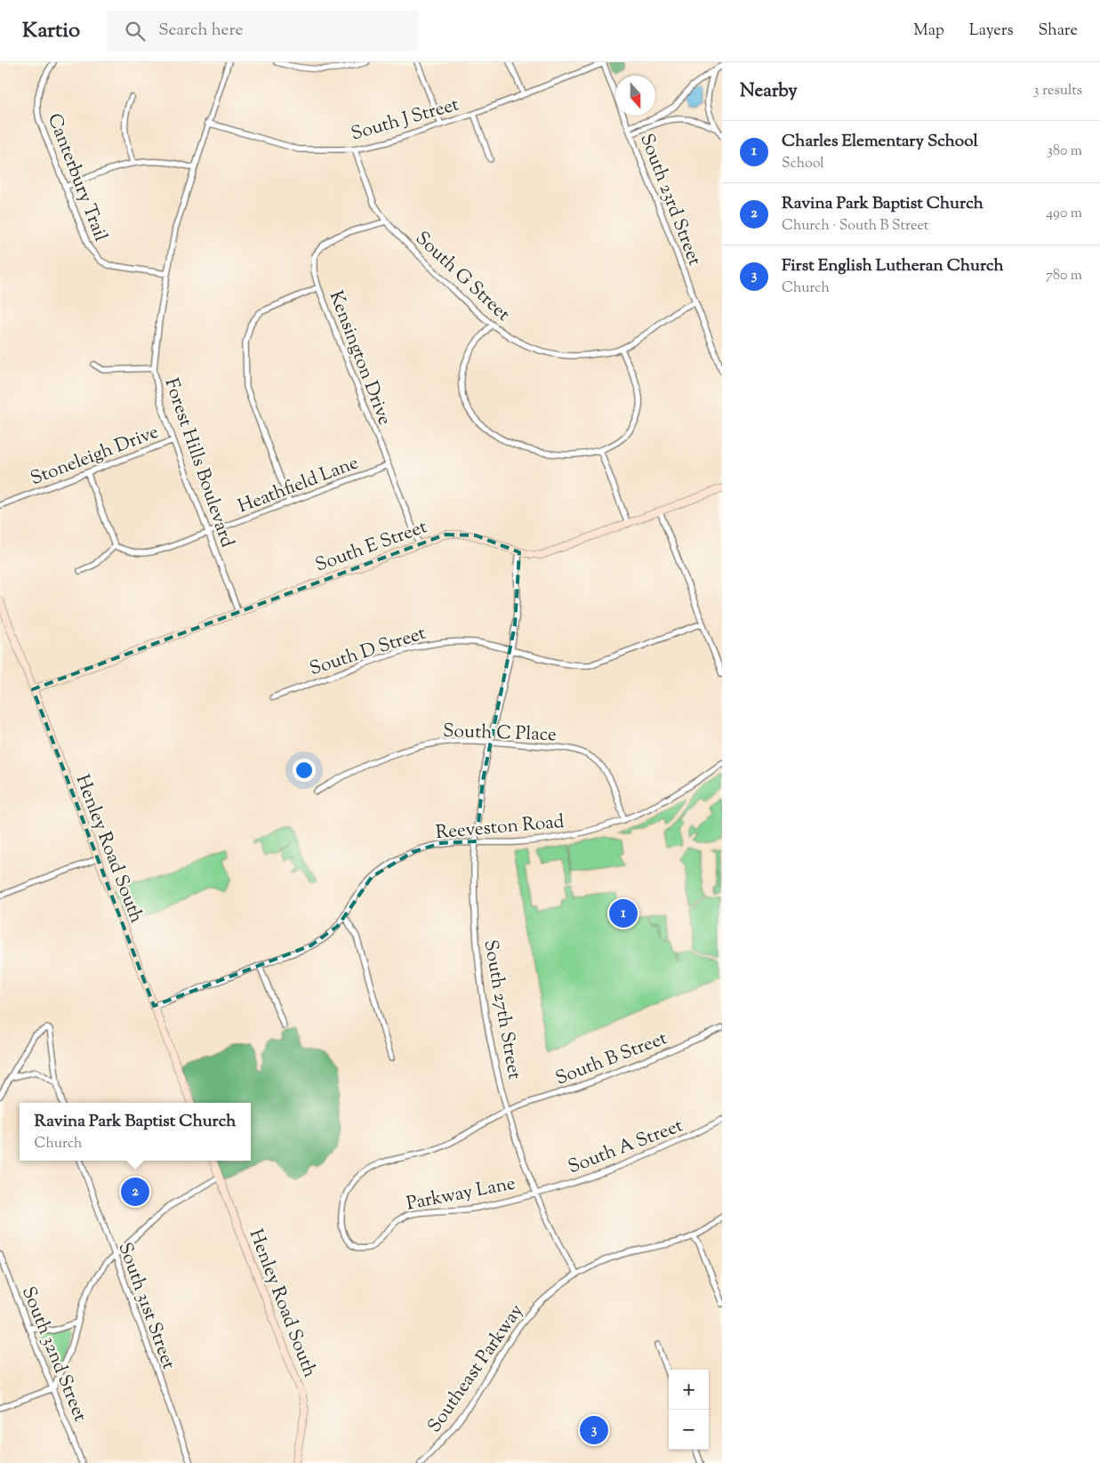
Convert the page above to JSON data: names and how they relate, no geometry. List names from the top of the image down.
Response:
{
  "streets": {
    "street": [
      "South J Street",
      "Canterbury Trail",
      "South 23rd Street",
      "South G Street",
      "Kensington Drive",
      "Stoneleigh Drive",
      "Forest Hills Boulevard",
      "Heathfield Lane",
      "South E Street",
      "South D Street",
      "South C Place",
      "Reeveston Road",
      "Henley Road South",
      "South 27th Street",
      "South B Street",
      "South A Street",
      "Parkway Lane",
      "South 31st Street",
      "South 32nd Street",
      "Southeast Parkway"
    ]
  },
  "crossings": [
    ["South J Street", "South 23rd Street"],
    ["South J Street", "South G Street"],
    ["South J Street", "Forest Hills Boulevard"],
    ["Canterbury Trail", "Forest Hills Boulevard"],
    ["South 23rd Street", "South G Street"],
    ["South G Street", "Kensington Drive"],
    ["Kensington Drive", "Heathfield Lane"],
    ["Kensington Drive", "South E Street"],
    ["Stoneleigh Drive", "Forest Hills Boulevard"],
    ["Forest Hills Boulevard", "Heathfield Lane"],
    ["Forest Hills Boulevard", "South E Street"],
    ["South E Street", "Henley Road South"],
    ["South E Street", "South 27th Street"],
    ["South D Street", "South 27th Street"],
    ["South C Place", "Reeveston Road"],
    ["South C Place", "South 27th Street"],
    ["Reeveston Road", "Henley Road South"],
    ["Reeveston Road", "South 27th Street"],
    ["South 27th Street", "South B Street"],
    ["South 27th Street", "South A Street"],
    ["South 27th Street", "Parkway Lane"],
    ["South 27th Street", "Southeast Parkway"],
    ["South B Street", "Parkway Lane"],
    ["South A Street", "Parkway Lane"]
  ],
  "north": "bottom",
  "page": {
    "header": "Kartio",
    "search": "Search here",
    "nav": ["Map", "Layers", "Share"],
    "heading": ["Nearby", "3 results"],
    "list": [
      {
        "mark": "1",
        "name": "Charles Elementary School",
        "note": "School",
        "value": "380 m"
      },
      {
        "mark": "2",
        "name": "Ravina Park Baptist Church",
        "note": "Church · South B Street",
        "value": "490 m"
      },
      {
        "mark": "3",
        "name": "First English Lutheran Church",
        "note": "Church",
        "value": "780 m"
      }
    ],
    "pins": ["1", "2", "3"],
    "popup": ["Ravina Park Baptist Church", "Church"],
    "map_buttons": ["+", "−"]
  }
}
